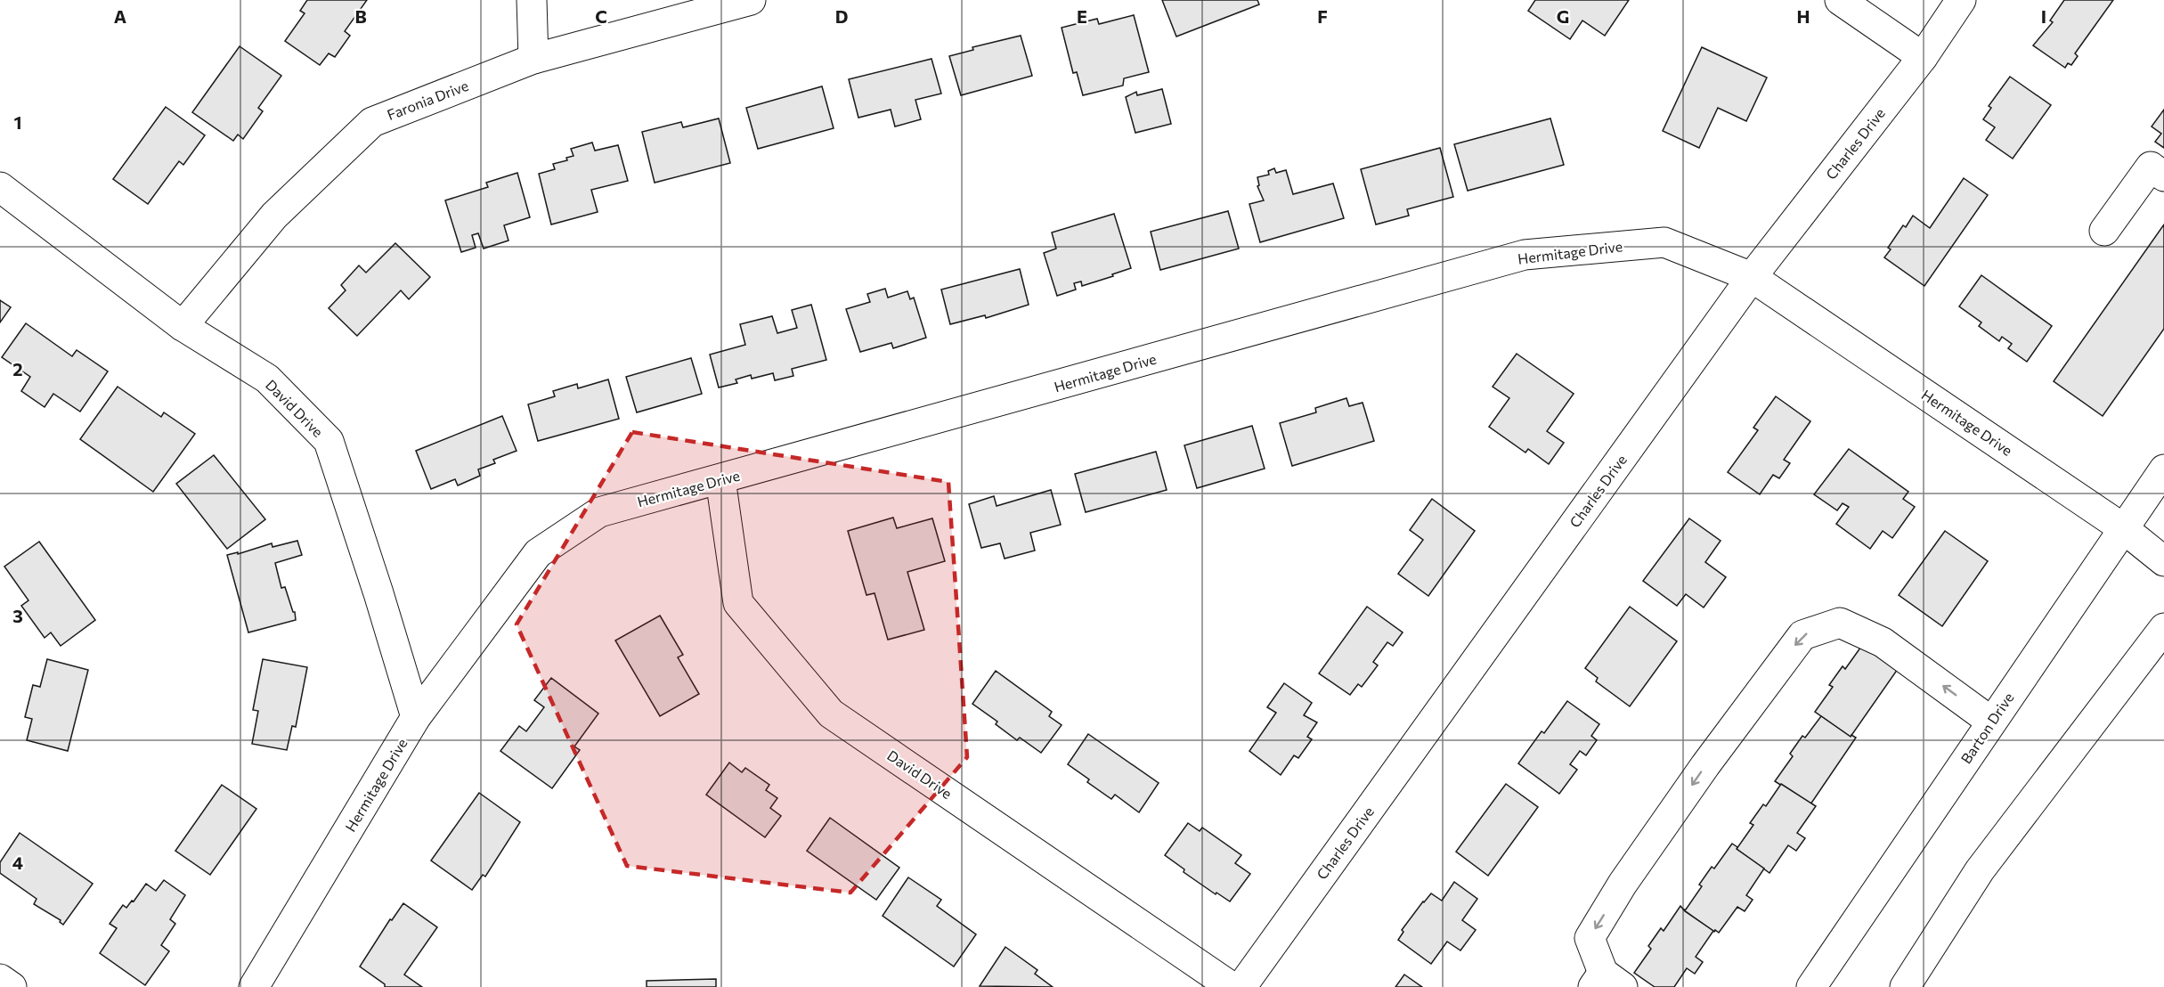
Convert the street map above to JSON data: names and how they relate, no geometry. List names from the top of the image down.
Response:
{
  "streets": {
    "street": [
      "Faronia Drive",
      "Charles Drive",
      "Hermitage Drive",
      "David Drive",
      "Barton Drive"
    ]
  },
  "crossings": [
    ["Faronia Drive", "David Drive"],
    ["Charles Drive", "Hermitage Drive"],
    ["Hermitage Drive", "David Drive"],
    ["Hermitage Drive", "Barton Drive"]
  ],
  "grid": {
    "columns": [
      "A",
      "B",
      "C",
      "D",
      "E",
      "F",
      "G",
      "H",
      "I"
    ],
    "rows": [
      "1",
      "2",
      "3",
      "4"
    ]
  }
}
